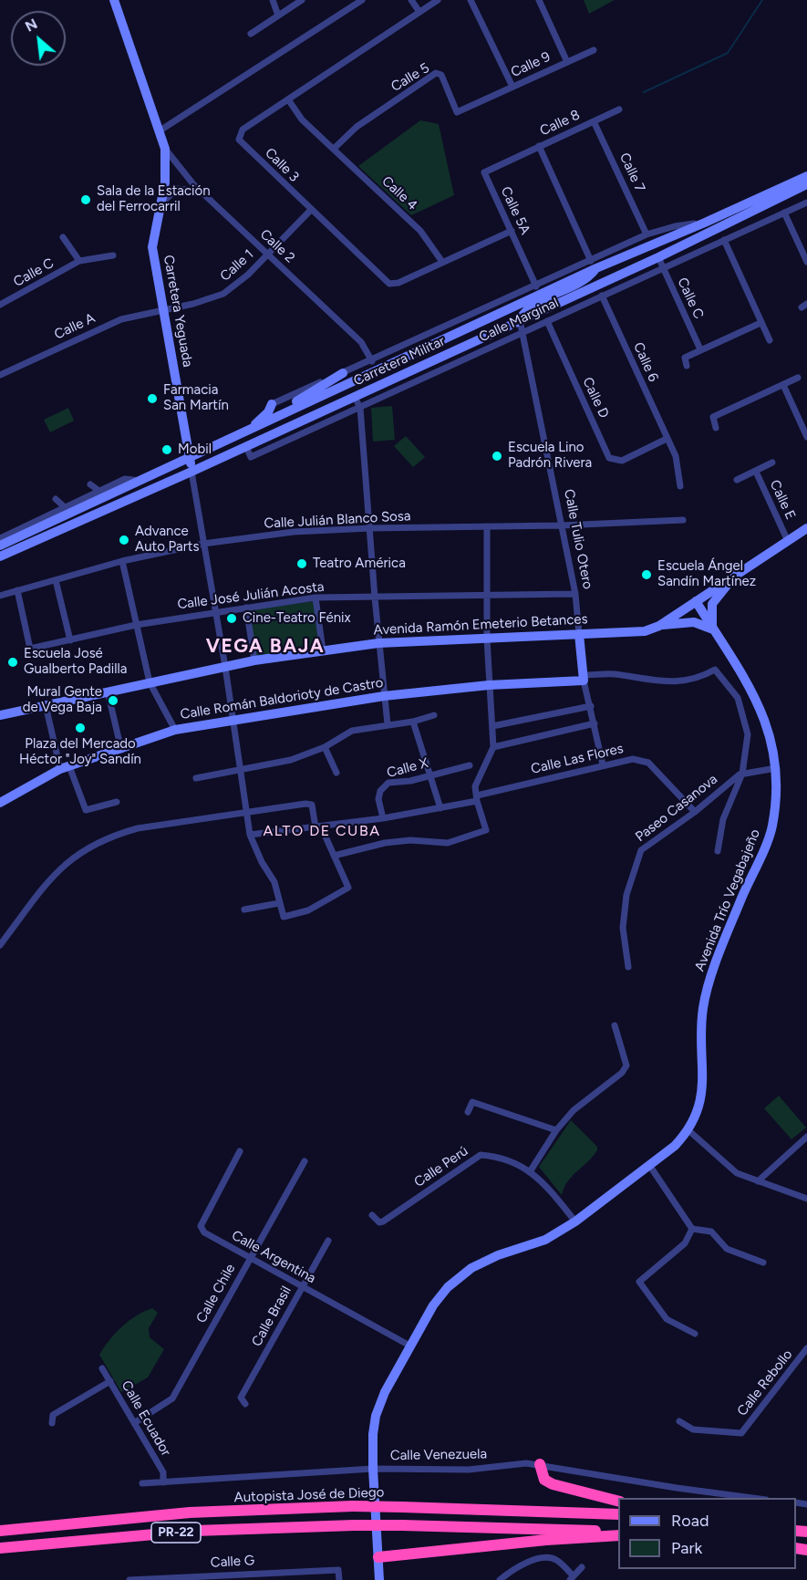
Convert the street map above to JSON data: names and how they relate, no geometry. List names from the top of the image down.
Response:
{
  "streets": {
    "highway": ["Autopista José de Diego", "PR-22"],
    "street": [
      "Calle 9",
      "Calle 5",
      "Calle 8",
      "Calle 3",
      "Calle 7",
      "Calle 4",
      "Calle 5A",
      "Calle 2",
      "Calle 1",
      "Calle C",
      "Carretera Yeguada",
      "Calle Marginal",
      "Calle A",
      "Carretera Militar",
      "Calle 6",
      "Calle D",
      "Calle E",
      "Calle Julián Blanco Sosa",
      "Calle Tulio Otero",
      "Calle José Julián Acosta",
      "Avenida Ramón Emeterio Betances",
      "Calle Román Baldorioty de Castro",
      "Calle Las Flores",
      "Calle X",
      "Paseo Casanova",
      "Avenida Trío Vegabajeño",
      "Calle Perú",
      "Calle Argentina",
      "Calle Chile",
      "Calle Brasil",
      "Calle Rebollo",
      "Calle Ecuador",
      "Calle Venezuela",
      "Calle G"
    ]
  },
  "crossings": [
    ["Calle 9", "Calle 5"],
    ["Calle 5", "Calle 4"],
    ["Calle 8", "Calle 7"],
    ["Calle 8", "Calle 5A"],
    ["Calle 3", "Calle 4"],
    ["Calle 3", "Calle 5A"],
    ["Calle 3", "Calle 1"],
    ["Calle 7", "Calle Marginal"],
    ["Calle 5A", "Calle Marginal"],
    ["Calle 2", "Calle 1"],
    ["Calle 2", "Carretera Yeguada"],
    ["Calle 2", "Calle Marginal"],
    ["Calle 1", "Carretera Yeguada"],
    ["Calle 1", "Calle A"],
    ["Calle C", "Calle Marginal"],
    ["Calle C", "Carretera Militar"],
    ["Carretera Yeguada", "Calle A"],
    ["Carretera Yeguada", "Carretera Militar"],
    ["Calle Marginal", "Carretera Militar"],
    ["Calle Marginal", "Calle 6"],
    ["Calle Marginal", "Calle D"],
    ["Calle Marginal", "Calle Tulio Otero"],
    ["Carretera Militar", "Calle Tulio Otero"],
    ["Calle 6", "Calle D"],
    ["Calle E", "Avenida Ramón Emeterio Betances"],
    ["Calle Julián Blanco Sosa", "Calle Tulio Otero"],
    ["Calle Julián Blanco Sosa", "Calle José Julián Acosta"],
    ["Calle Tulio Otero", "Calle José Julián Acosta"],
    ["Calle Tulio Otero", "Avenida Ramón Emeterio Betances"],
    ["Calle Tulio Otero", "Calle Román Baldorioty de Castro"],
    ["Calle Tulio Otero", "Calle Las Flores"],
    ["Avenida Ramón Emeterio Betances", "Avenida Trío Vegabajeño"],
    ["Calle Las Flores", "Calle X"],
    ["Calle Las Flores", "Paseo Casanova"],
    ["Paseo Casanova", "Avenida Trío Vegabajeño"],
    ["Avenida Trío Vegabajeño", "Calle Perú"],
    ["Avenida Trío Vegabajeño", "Calle Argentina"],
    ["Avenida Trío Vegabajeño", "Calle Venezuela"],
    ["Calle Argentina", "Calle Chile"],
    ["Calle Argentina", "Calle Brasil"],
    ["Calle Chile", "Calle Ecuador"],
    ["Calle Ecuador", "Calle Venezuela"]
  ],
  "districts": ["VEGA BAJA", "ALTO DE CUBA"],
  "places": [
    "Sala de la Estación del Ferrocarril",
    "Farmacia San Martín",
    "Mobil",
    "Escuela Lino Padrón Rivera",
    "Advance Auto Parts",
    "Teatro América",
    "Escuela Ángel Sandín Martínez",
    "Cine-Teatro Fénix",
    "Escuela José Gualberto Padilla",
    "Mural Gente de Vega Baja",
    "Plaza del Mercado Héctor \"Joy\" Sandín"
  ],
  "legend": ["Road", "Park"],
  "north": "top left"
}
